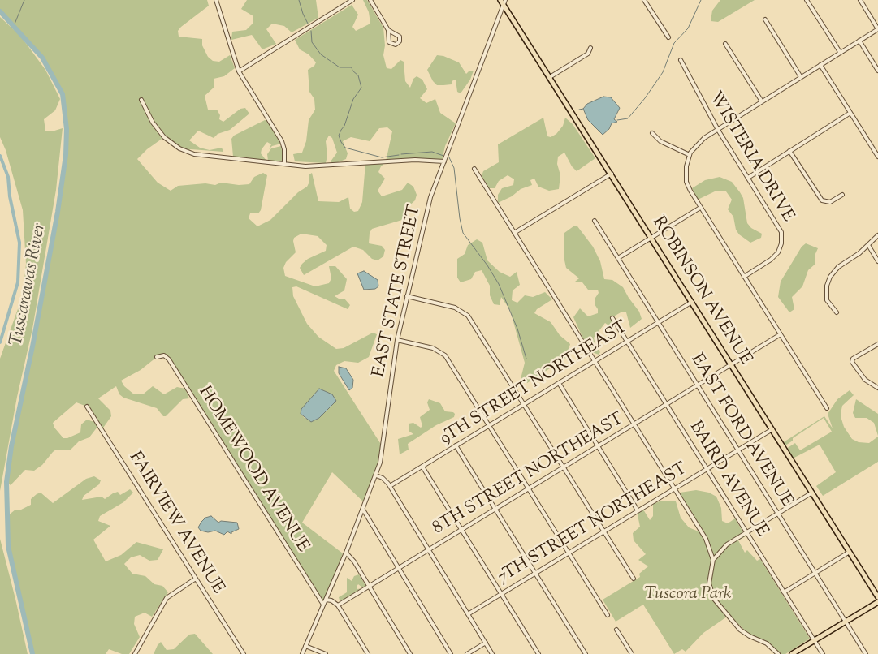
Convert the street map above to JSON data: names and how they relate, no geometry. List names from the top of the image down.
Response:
{
  "streets": {
    "main road": ["ROBINSON AVENUE"],
    "street": [
      "WISTERIA DRIVE",
      "EAST STATE STREET",
      "9TH STREET NORTHEAST",
      "EAST FORD AVENUE",
      "HOMEWOOD AVENUE",
      "8TH STREET NORTHEAST",
      "BAIRD AVENUE",
      "FAIRVIEW AVENUE",
      "7TH STREET NORTHEAST"
    ]
  },
  "crossings": [
    ["EAST STATE STREET", "ROBINSON AVENUE"],
    ["EAST STATE STREET", "HOMEWOOD AVENUE"],
    ["ROBINSON AVENUE", "9TH STREET NORTHEAST"],
    ["ROBINSON AVENUE", "8TH STREET NORTHEAST"],
    ["ROBINSON AVENUE", "7TH STREET NORTHEAST"],
    ["9TH STREET NORTHEAST", "EAST FORD AVENUE"],
    ["9TH STREET NORTHEAST", "BAIRD AVENUE"],
    ["EAST FORD AVENUE", "8TH STREET NORTHEAST"],
    ["EAST FORD AVENUE", "7TH STREET NORTHEAST"],
    ["8TH STREET NORTHEAST", "BAIRD AVENUE"],
    ["BAIRD AVENUE", "7TH STREET NORTHEAST"]
  ],
  "water": ["Tuscarawas River"],
  "parks": ["Tuscora Park"]
}
